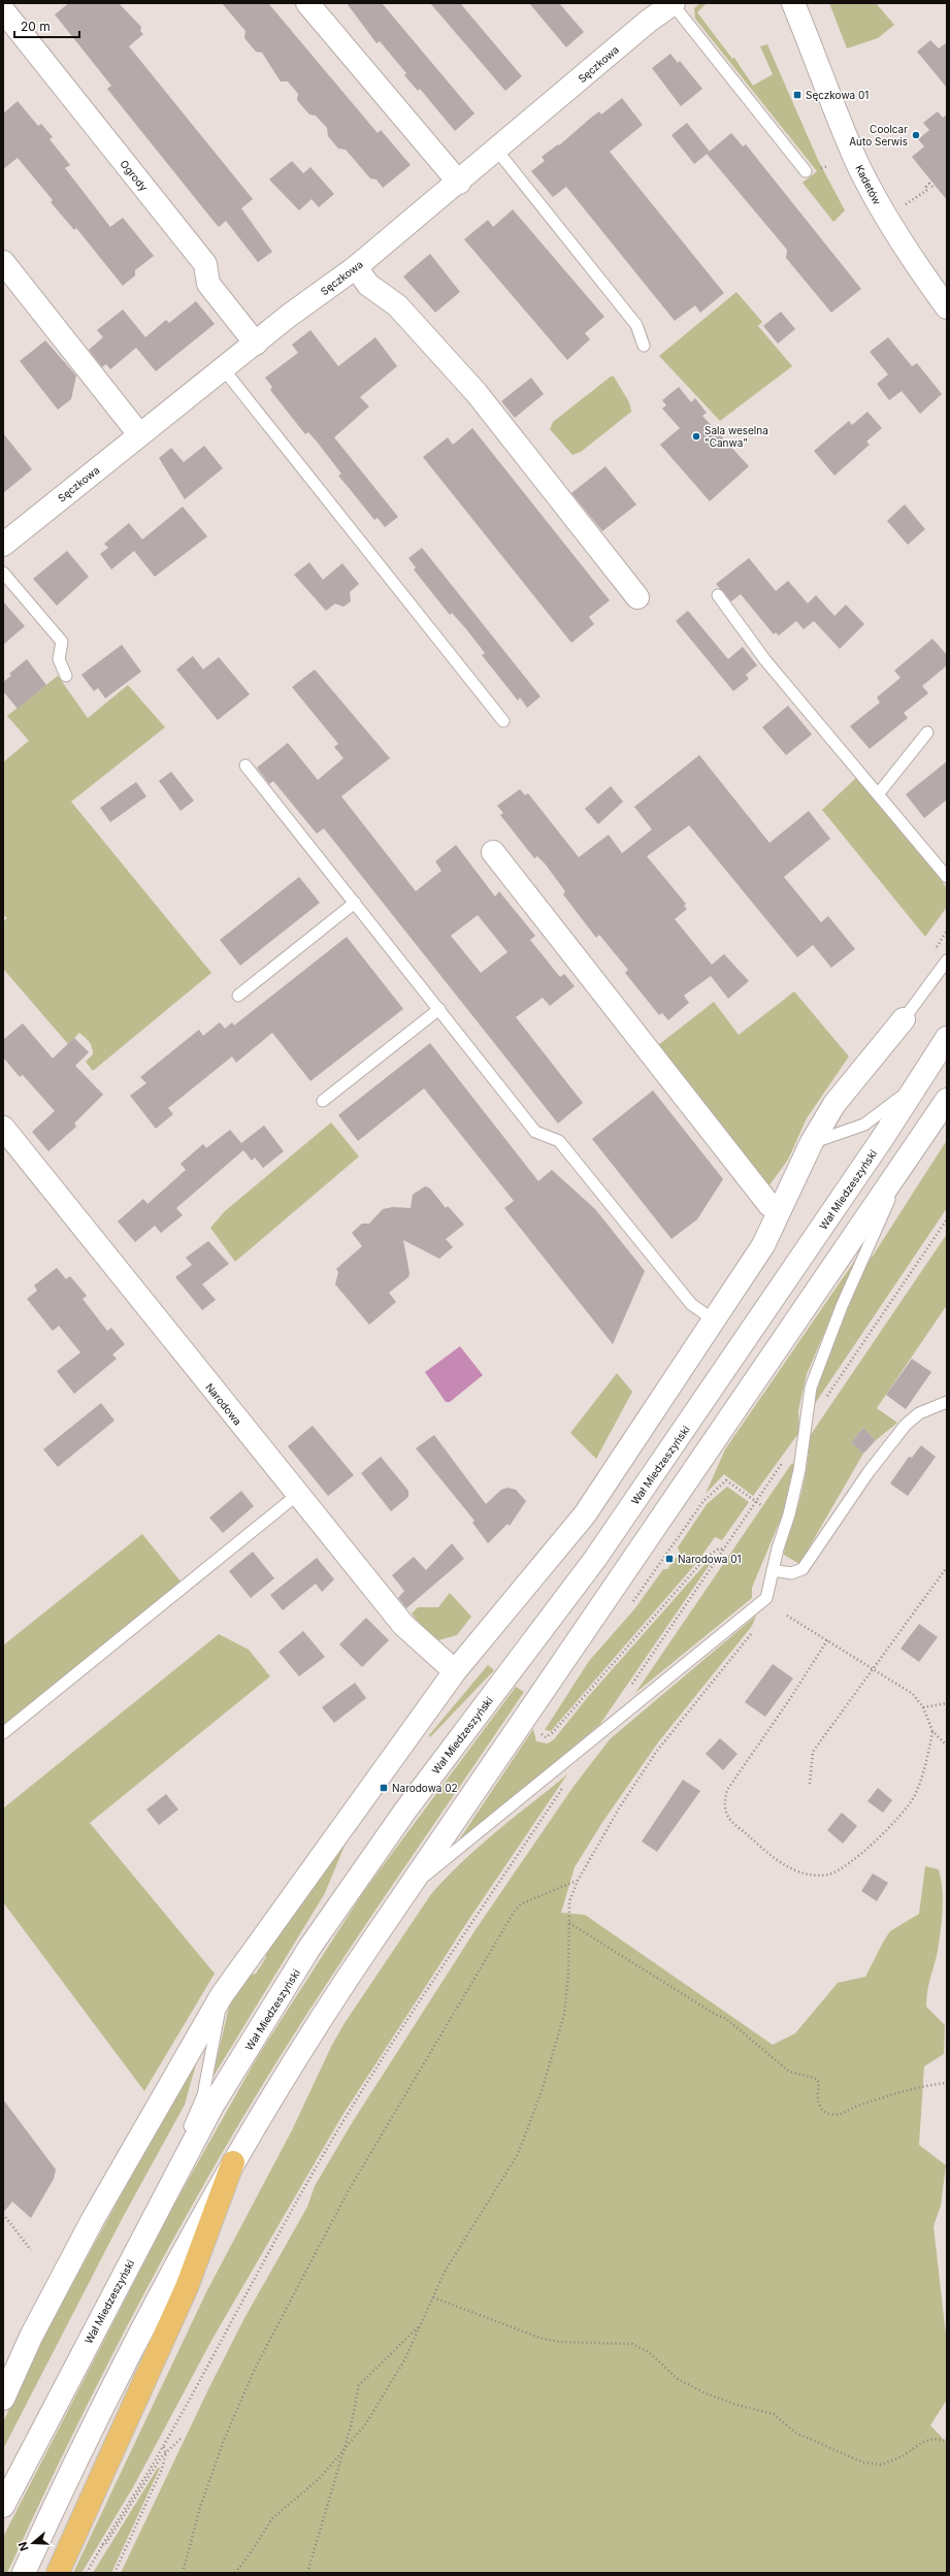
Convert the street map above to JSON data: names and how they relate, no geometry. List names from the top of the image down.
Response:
{
  "streets": {
    "street": [
      "Sęczkowa",
      "Ogrody",
      "Kadetów",
      "Wał Miedzeszyński",
      "Narodowa"
    ]
  },
  "crossings": [
    ["Sęczkowa", "Ogrody"]
  ],
  "places": {
    "transit": ["Sęczkowa 01", "Narodowa 01", "Narodowa 02"],
    "other": ["Coolcar Auto Serwis", "Sala weselna \"Canwa\""]
  },
  "scale_bar": "20 m",
  "north": "left"
}
